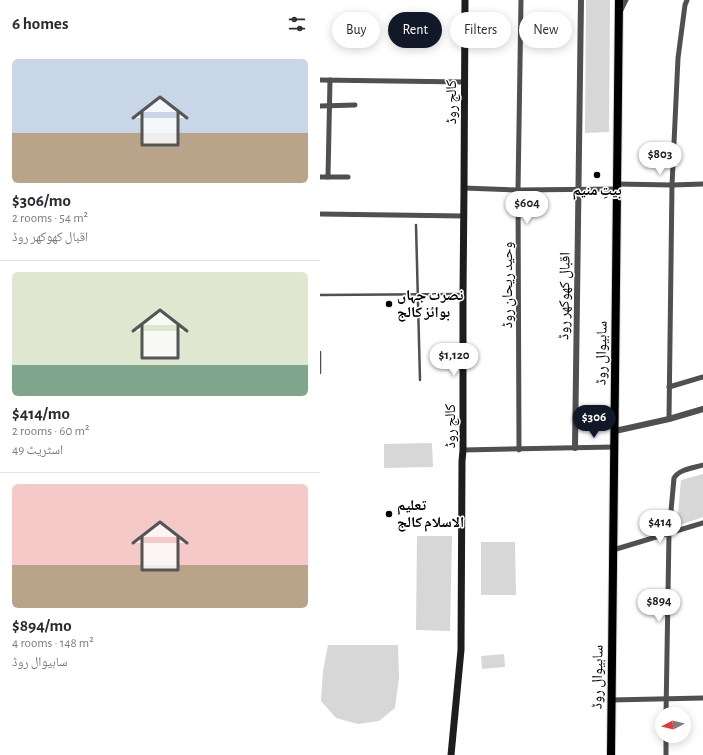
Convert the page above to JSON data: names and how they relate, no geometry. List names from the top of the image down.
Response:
{
  "streets": {
    "main road": ["کالج روڈ", "ساہیوال روڈ"],
    "street": ["وحید ریحان روڈ", "اقبال کھوکھر روڈ"]
  },
  "places": ["بیتِ منیم", "نصرت جہاں بوائز کالج", "تعلیم الاسلام کالج"],
  "north": "left",
  "page": {
    "heading": "6 homes",
    "chip": [
      "Buy",
      "Rent",
      "Filters",
      "New"
    ],
    "list": [
      {
        "name": "$306/mo",
        "note": "2 rooms · 54 m² · اقبال کھوکھر روڈ"
      },
      {
        "name": "$414/mo",
        "note": "2 rooms · 60 m² · اسٹریٹ 49"
      },
      {
        "name": "$894/mo",
        "note": "4 rooms · 148 m² · ساہیوال روڈ"
      }
    ],
    "price": [
      "$803",
      "$604",
      "$1,120",
      "$306",
      "$414",
      "$894"
    ]
  }
}
